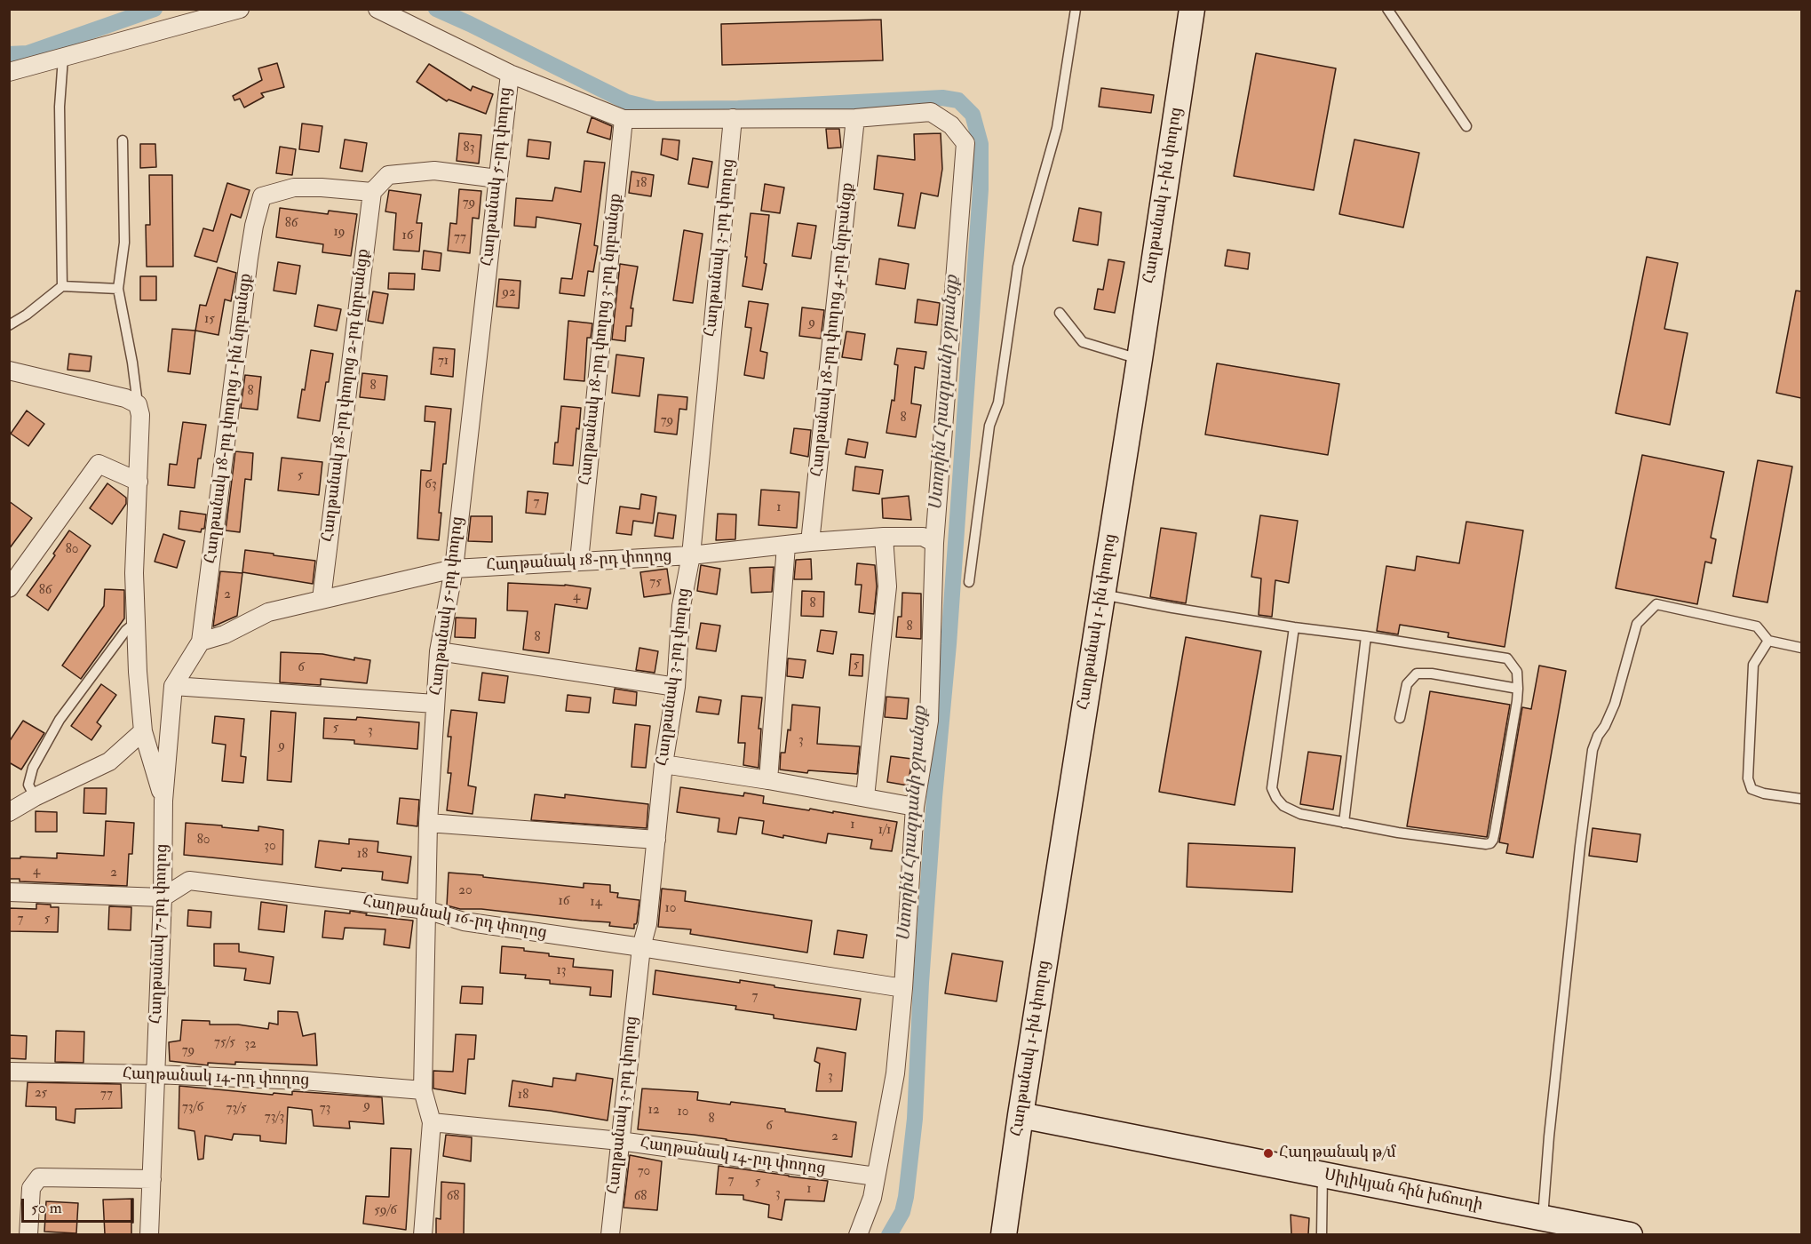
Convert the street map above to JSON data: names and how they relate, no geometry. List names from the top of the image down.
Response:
{
  "streets": {
    "main road": ["Հաղթանակ 1-ին փողոց", "Սիլիկյան հին խճուղի"],
    "street": [
      "Հաղթանակ 5-րդ փողոց",
      "Հաղթանակ 3-րդ փողոց",
      "Հաղթանակ 18-րդ փողոց 4-րդ նրբանցք",
      "Հաղթանակ 18-րդ փողոց 3-րդ նրբանցք",
      "Հաղթանակ 18-րդ փողոց 2-րդ նրբանցք",
      "Հաղթանակ 18-րդ փողոց 1-ին նրբանցք",
      "Հաղթանակ 18-րդ փողոց",
      "Հաղթանակ 16-րդ փողոց",
      "Հաղթանակ 7-րդ փողոց",
      "Հաղթանակ 14-րդ փողոց"
    ]
  },
  "crossings": [
    ["Հաղթանակ 5-րդ փողոց", "Հաղթանակ 18-րդ փողոց"],
    ["Հաղթանակ 5-րդ փողոց", "Հաղթանակ 16-րդ փողոց"],
    ["Հաղթանակ 5-րդ փողոց", "Հաղթանակ 14-րդ փողոց"],
    ["Հաղթանակ 1-ին փողոց", "Սիլիկյան հին խճուղի"],
    ["Հաղթանակ 3-րդ փողոց", "Հաղթանակ 18-րդ փողոց"],
    ["Հաղթանակ 3-րդ փողոց", "Հաղթանակ 16-րդ փողոց"],
    ["Հաղթանակ 3-րդ փողոց", "Հաղթանակ 14-րդ փողոց"],
    ["Հաղթանակ 18-րդ փողոց 4-րդ նրբանցք", "Հաղթանակ 18-րդ փողոց"],
    ["Հաղթանակ 18-րդ փողոց 3-րդ նրբանցք", "Հաղթանակ 18-րդ փողոց"],
    ["Հաղթանակ 18-րդ փողոց 2-րդ նրբանցք", "Հաղթանակ 18-րդ փողոց 1-ին նրբանցք"],
    ["Հաղթանակ 18-րդ փողոց 2-րդ նրբանցք", "Հաղթանակ 18-րդ փողոց"],
    ["Հաղթանակ 18-րդ փողոց 1-ին նրբանցք", "Հաղթանակ 18-րդ փողոց"],
    ["Հաղթանակ 18-րդ փողոց 1-ին նրբանցք", "Հաղթանակ 7-րդ փողոց"],
    ["Հաղթանակ 18-րդ փողոց", "Հաղթանակ 7-րդ փողոց"],
    ["Հաղթանակ 16-րդ փողոց", "Հաղթանակ 7-րդ փողոց"],
    ["Հաղթանակ 7-րդ փողոց", "Հաղթանակ 14-րդ փողոց"]
  ],
  "water": ["Ստորին Հրազդանի ջրանցք"],
  "places": ["Հաղթանակ թ/մ"],
  "house_numbers": [
    "83",
    "18",
    "79",
    "86",
    "19",
    "16",
    "77",
    "92",
    "15",
    "9",
    "71",
    "8",
    "8",
    "8",
    "79",
    "5",
    "63",
    "7",
    "1",
    "80",
    "75",
    "86",
    "2",
    "4",
    "8",
    "8",
    "8",
    "5",
    "6",
    "5",
    "3",
    "3",
    "9",
    "1",
    "1/1",
    "80",
    "30",
    "18",
    "4",
    "2",
    "20",
    "16",
    "14",
    "10",
    "7",
    "5",
    "13",
    "7",
    "75/5",
    "32",
    "79",
    "3",
    "25",
    "77",
    "18",
    "9",
    "73/6",
    "73/5",
    "73",
    "12",
    "10",
    "73/3",
    "8",
    "6",
    "2",
    "70",
    "7",
    "5",
    "1",
    "3",
    "68",
    "68",
    "59/6"
  ],
  "scale_bar": "50 m"
}
